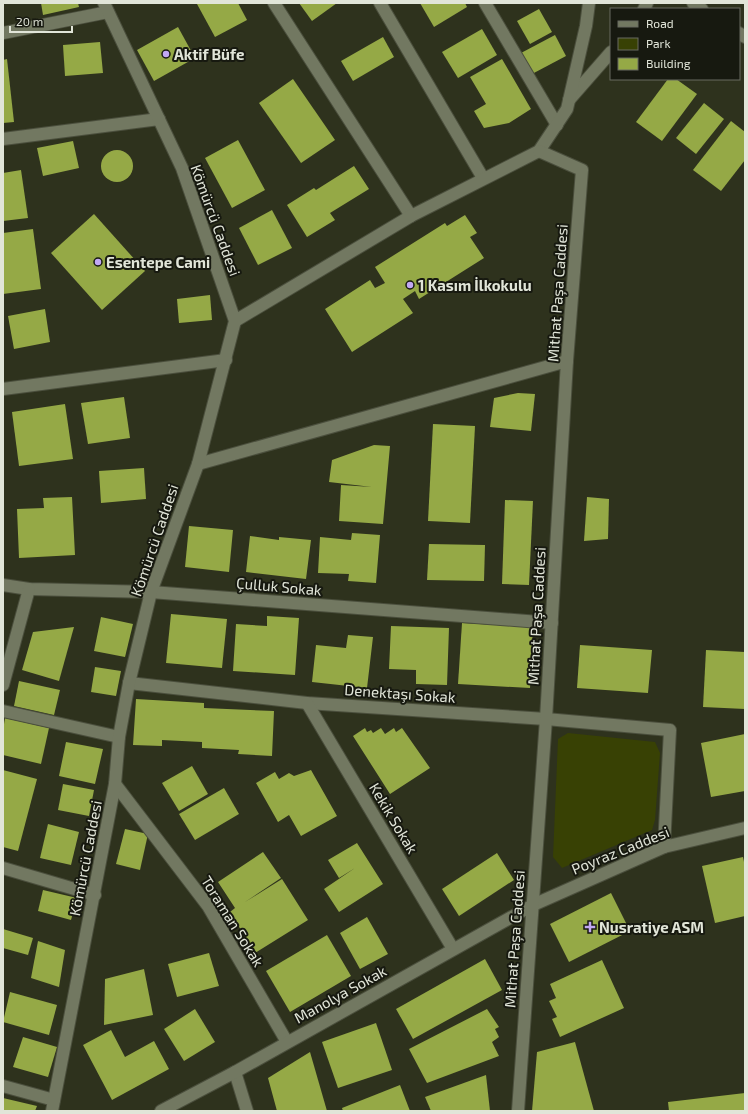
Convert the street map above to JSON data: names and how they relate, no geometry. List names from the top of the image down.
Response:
{
  "streets": {
    "street": [
      "Kömürcü Caddesi",
      "Mithat Paşa Caddesi",
      "Çulluk Sokak",
      "Denektaşı Sokak",
      "Kekik Sokak",
      "Poyraz Caddesi",
      "Toraman Sokak",
      "Manolya Sokak"
    ]
  },
  "crossings": [
    ["Kömürcü Caddesi", "Çulluk Sokak"],
    ["Kömürcü Caddesi", "Denektaşı Sokak"],
    ["Kömürcü Caddesi", "Toraman Sokak"],
    ["Mithat Paşa Caddesi", "Çulluk Sokak"],
    ["Mithat Paşa Caddesi", "Denektaşı Sokak"],
    ["Mithat Paşa Caddesi", "Poyraz Caddesi"],
    ["Mithat Paşa Caddesi", "Manolya Sokak"],
    ["Denektaşı Sokak", "Kekik Sokak"],
    ["Denektaşı Sokak", "Poyraz Caddesi"],
    ["Kekik Sokak", "Manolya Sokak"],
    ["Poyraz Caddesi", "Manolya Sokak"],
    ["Toraman Sokak", "Manolya Sokak"]
  ],
  "places": {
    "other": ["Aktif Büfe", "Esentepe Cami", "1 Kasım İlkokulu"],
    "health": ["Nusratiye ASM"]
  },
  "legend": ["Road", "Park", "Building"],
  "scale_bar": "20 m"
}
